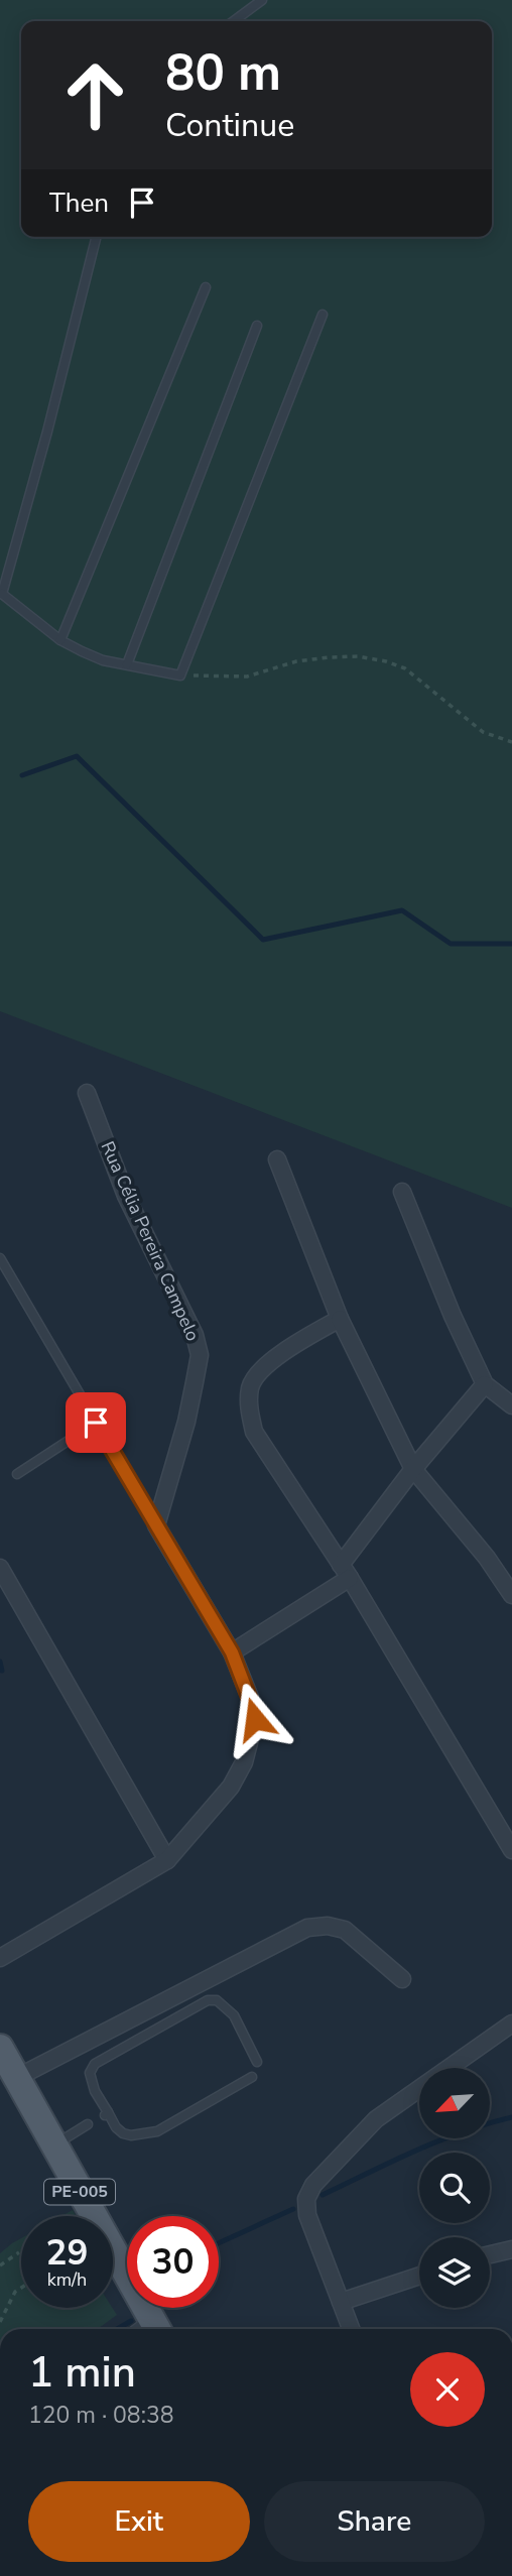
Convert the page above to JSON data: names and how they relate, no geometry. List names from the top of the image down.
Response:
{
  "streets": {
    "main road": ["PE-005"],
    "street": ["Rua Célia Pereira Campelo"]
  },
  "north": "bottom left",
  "page": {
    "turn": ["80 m", "Continue"],
    "then": "Then",
    "speed": "29 km/h",
    "limit": "30",
    "heading": ["1 min", "120 m · 08:38"],
    "buttons": ["Exit", "Share"]
  }
}
